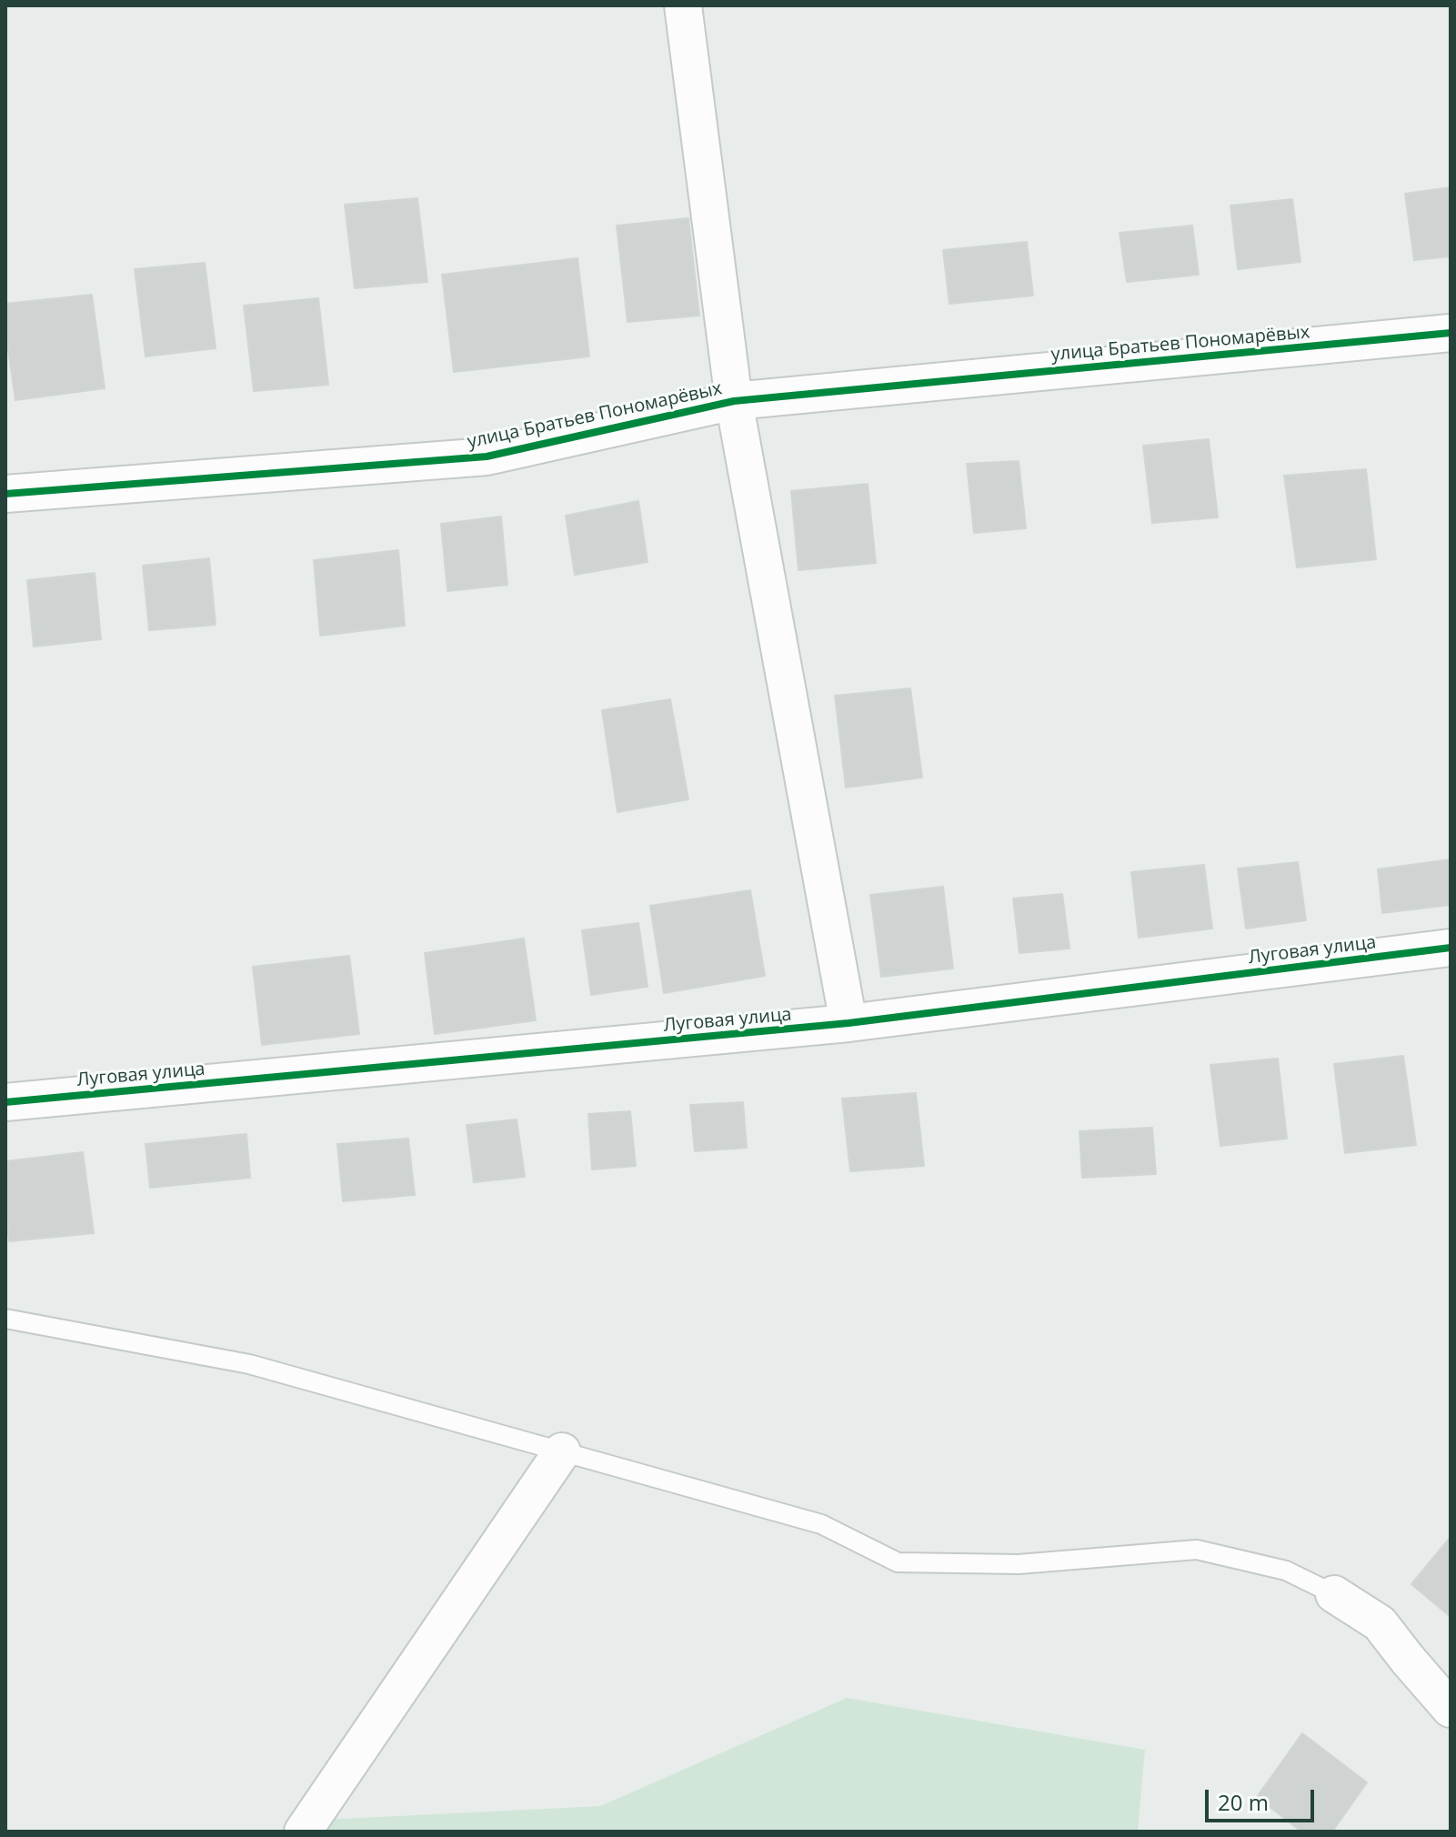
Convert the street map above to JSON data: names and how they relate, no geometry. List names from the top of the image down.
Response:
{
  "streets": {
    "street": ["улица Братьев Пономарёвых", "Луговая улица"]
  },
  "scale_bar": "20 m"
}
